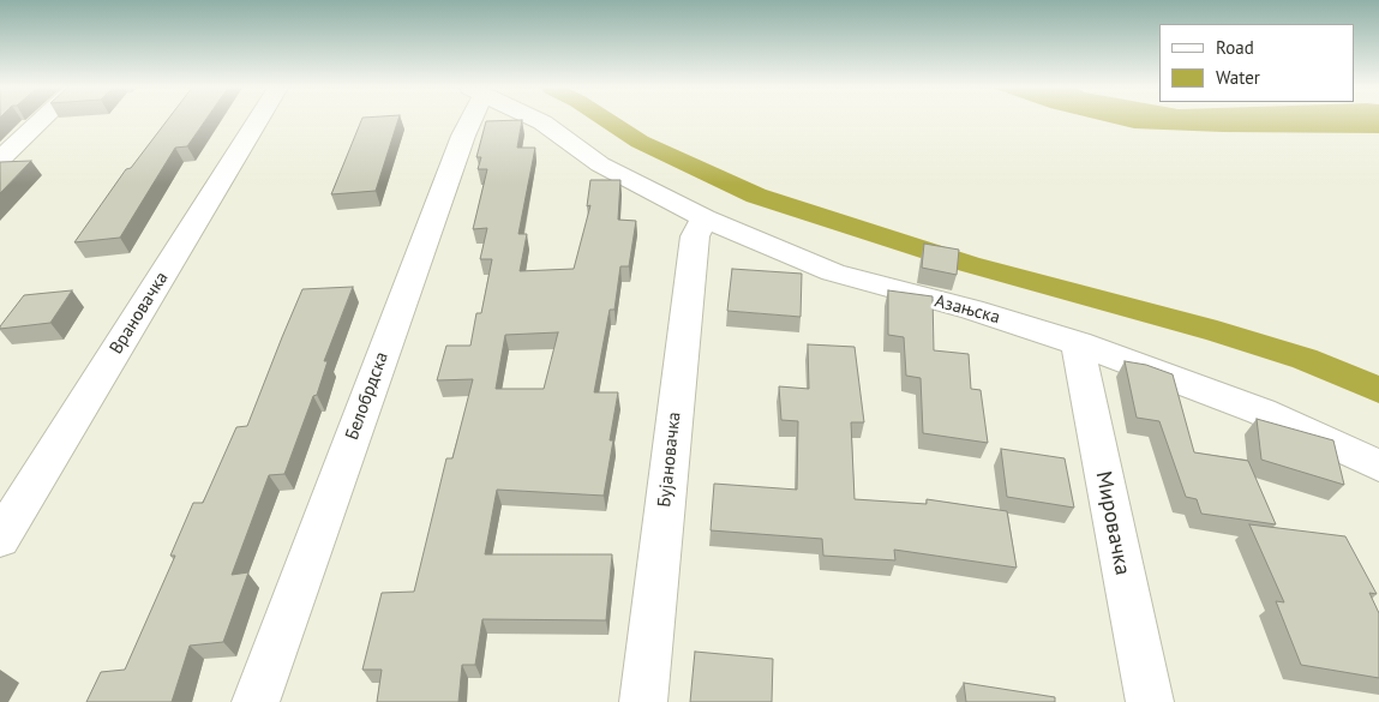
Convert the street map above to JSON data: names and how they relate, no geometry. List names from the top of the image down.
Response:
{
  "streets": {
    "street": [
      "Азањска",
      "Врановачка",
      "Белобрдска",
      "Бујановачка",
      "Мировачка"
    ]
  },
  "crossings": [
    ["Азањска", "Бујановачка"],
    ["Азањска", "Мировачка"]
  ],
  "legend": ["Road", "Water"]
}
